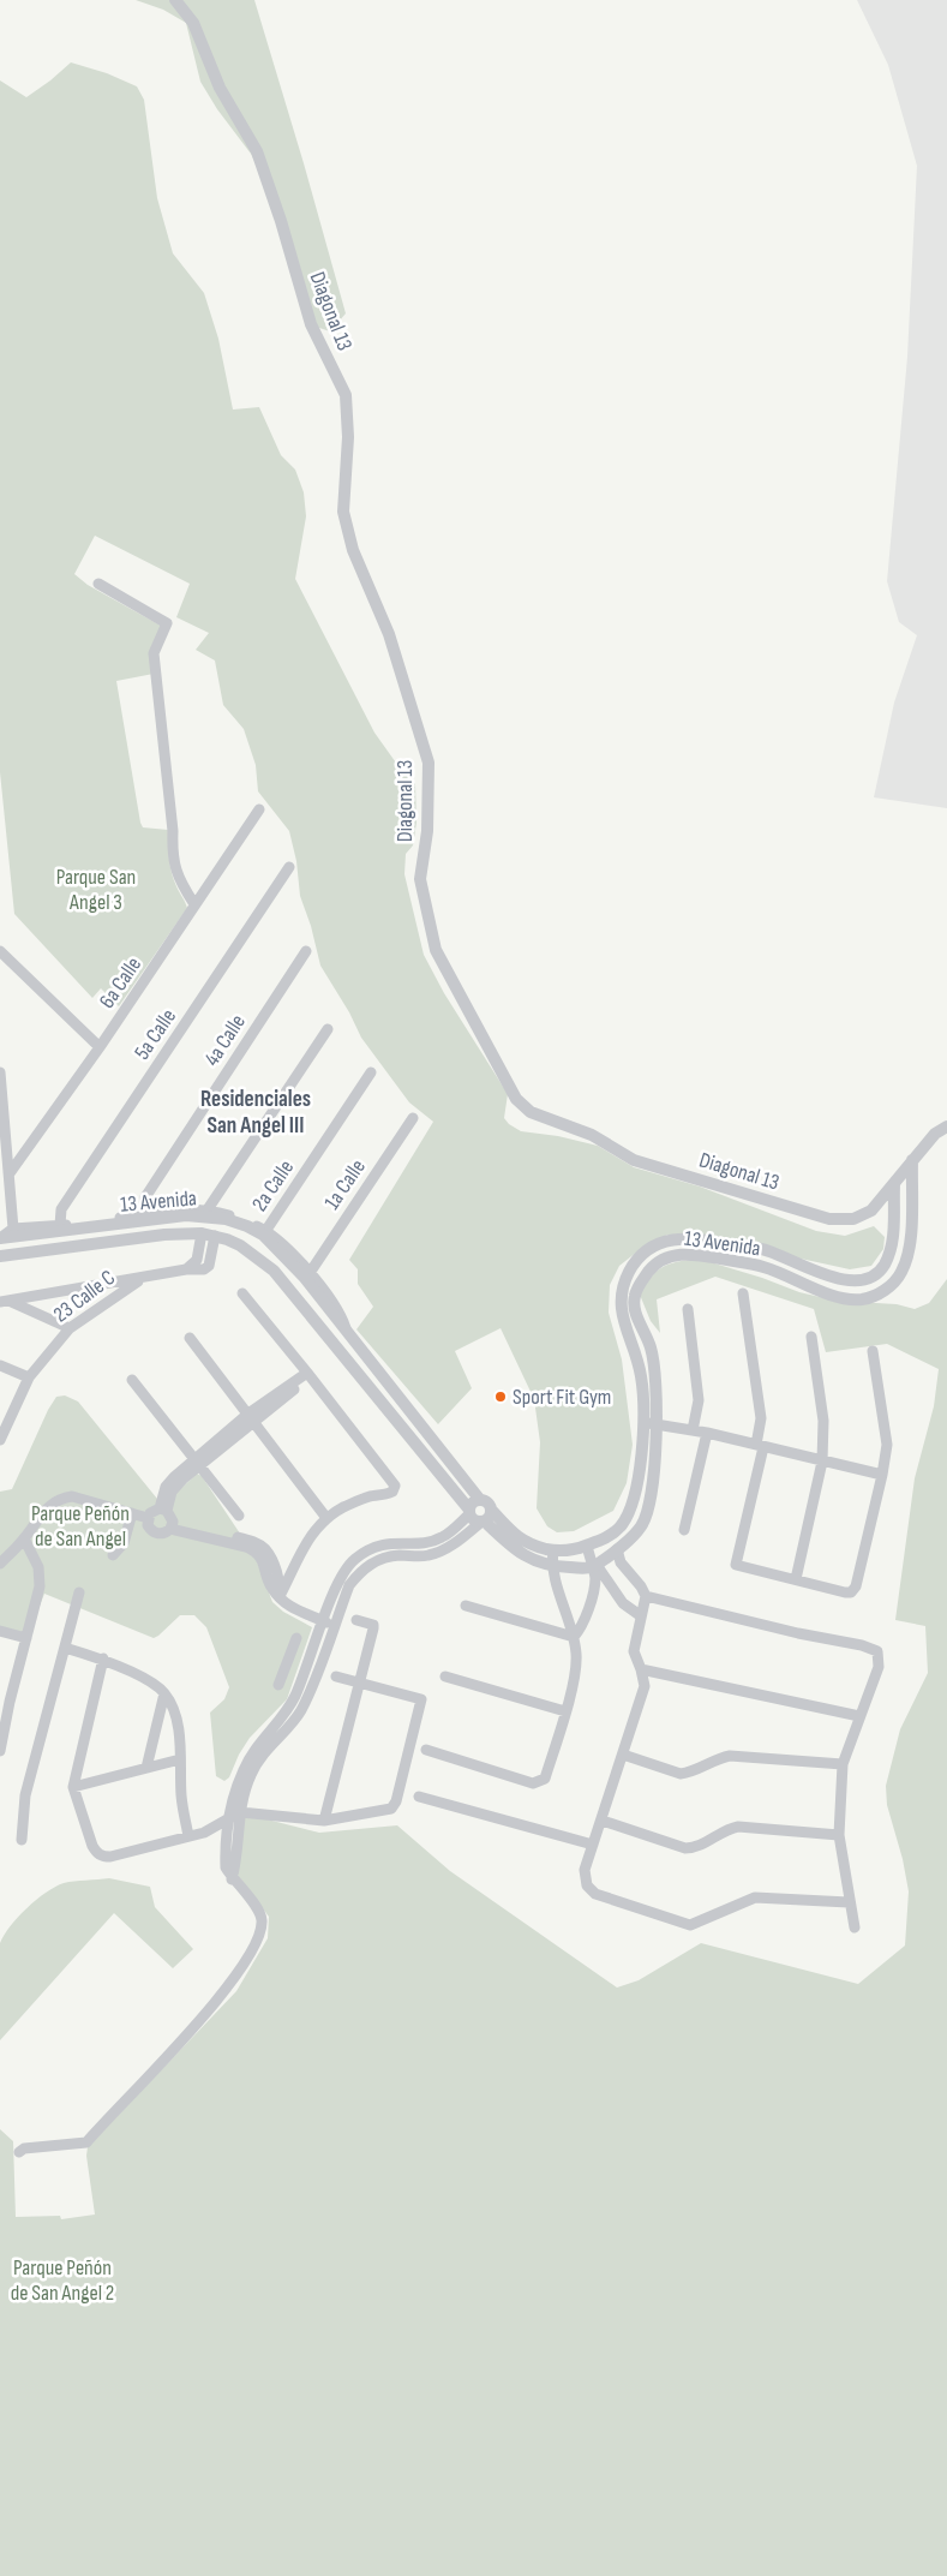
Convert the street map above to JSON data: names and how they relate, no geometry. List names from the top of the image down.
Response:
{
  "streets": {
    "street": [
      "Diagonal 13",
      "6a Calle",
      "5a Calle",
      "4a Calle",
      "1a Calle",
      "2a Calle",
      "13 Avenida",
      "23 Calle C"
    ]
  },
  "crossings": [
    ["Diagonal 13", "13 Avenida"],
    ["5a Calle", "13 Avenida"]
  ],
  "districts": ["Residenciales San Angel III"],
  "parks": ["Parque San Angel 3", "Parque Peñón de San Angel", "Parque Peñón de San Angel 2"],
  "places": ["Sport Fit Gym"]
}
